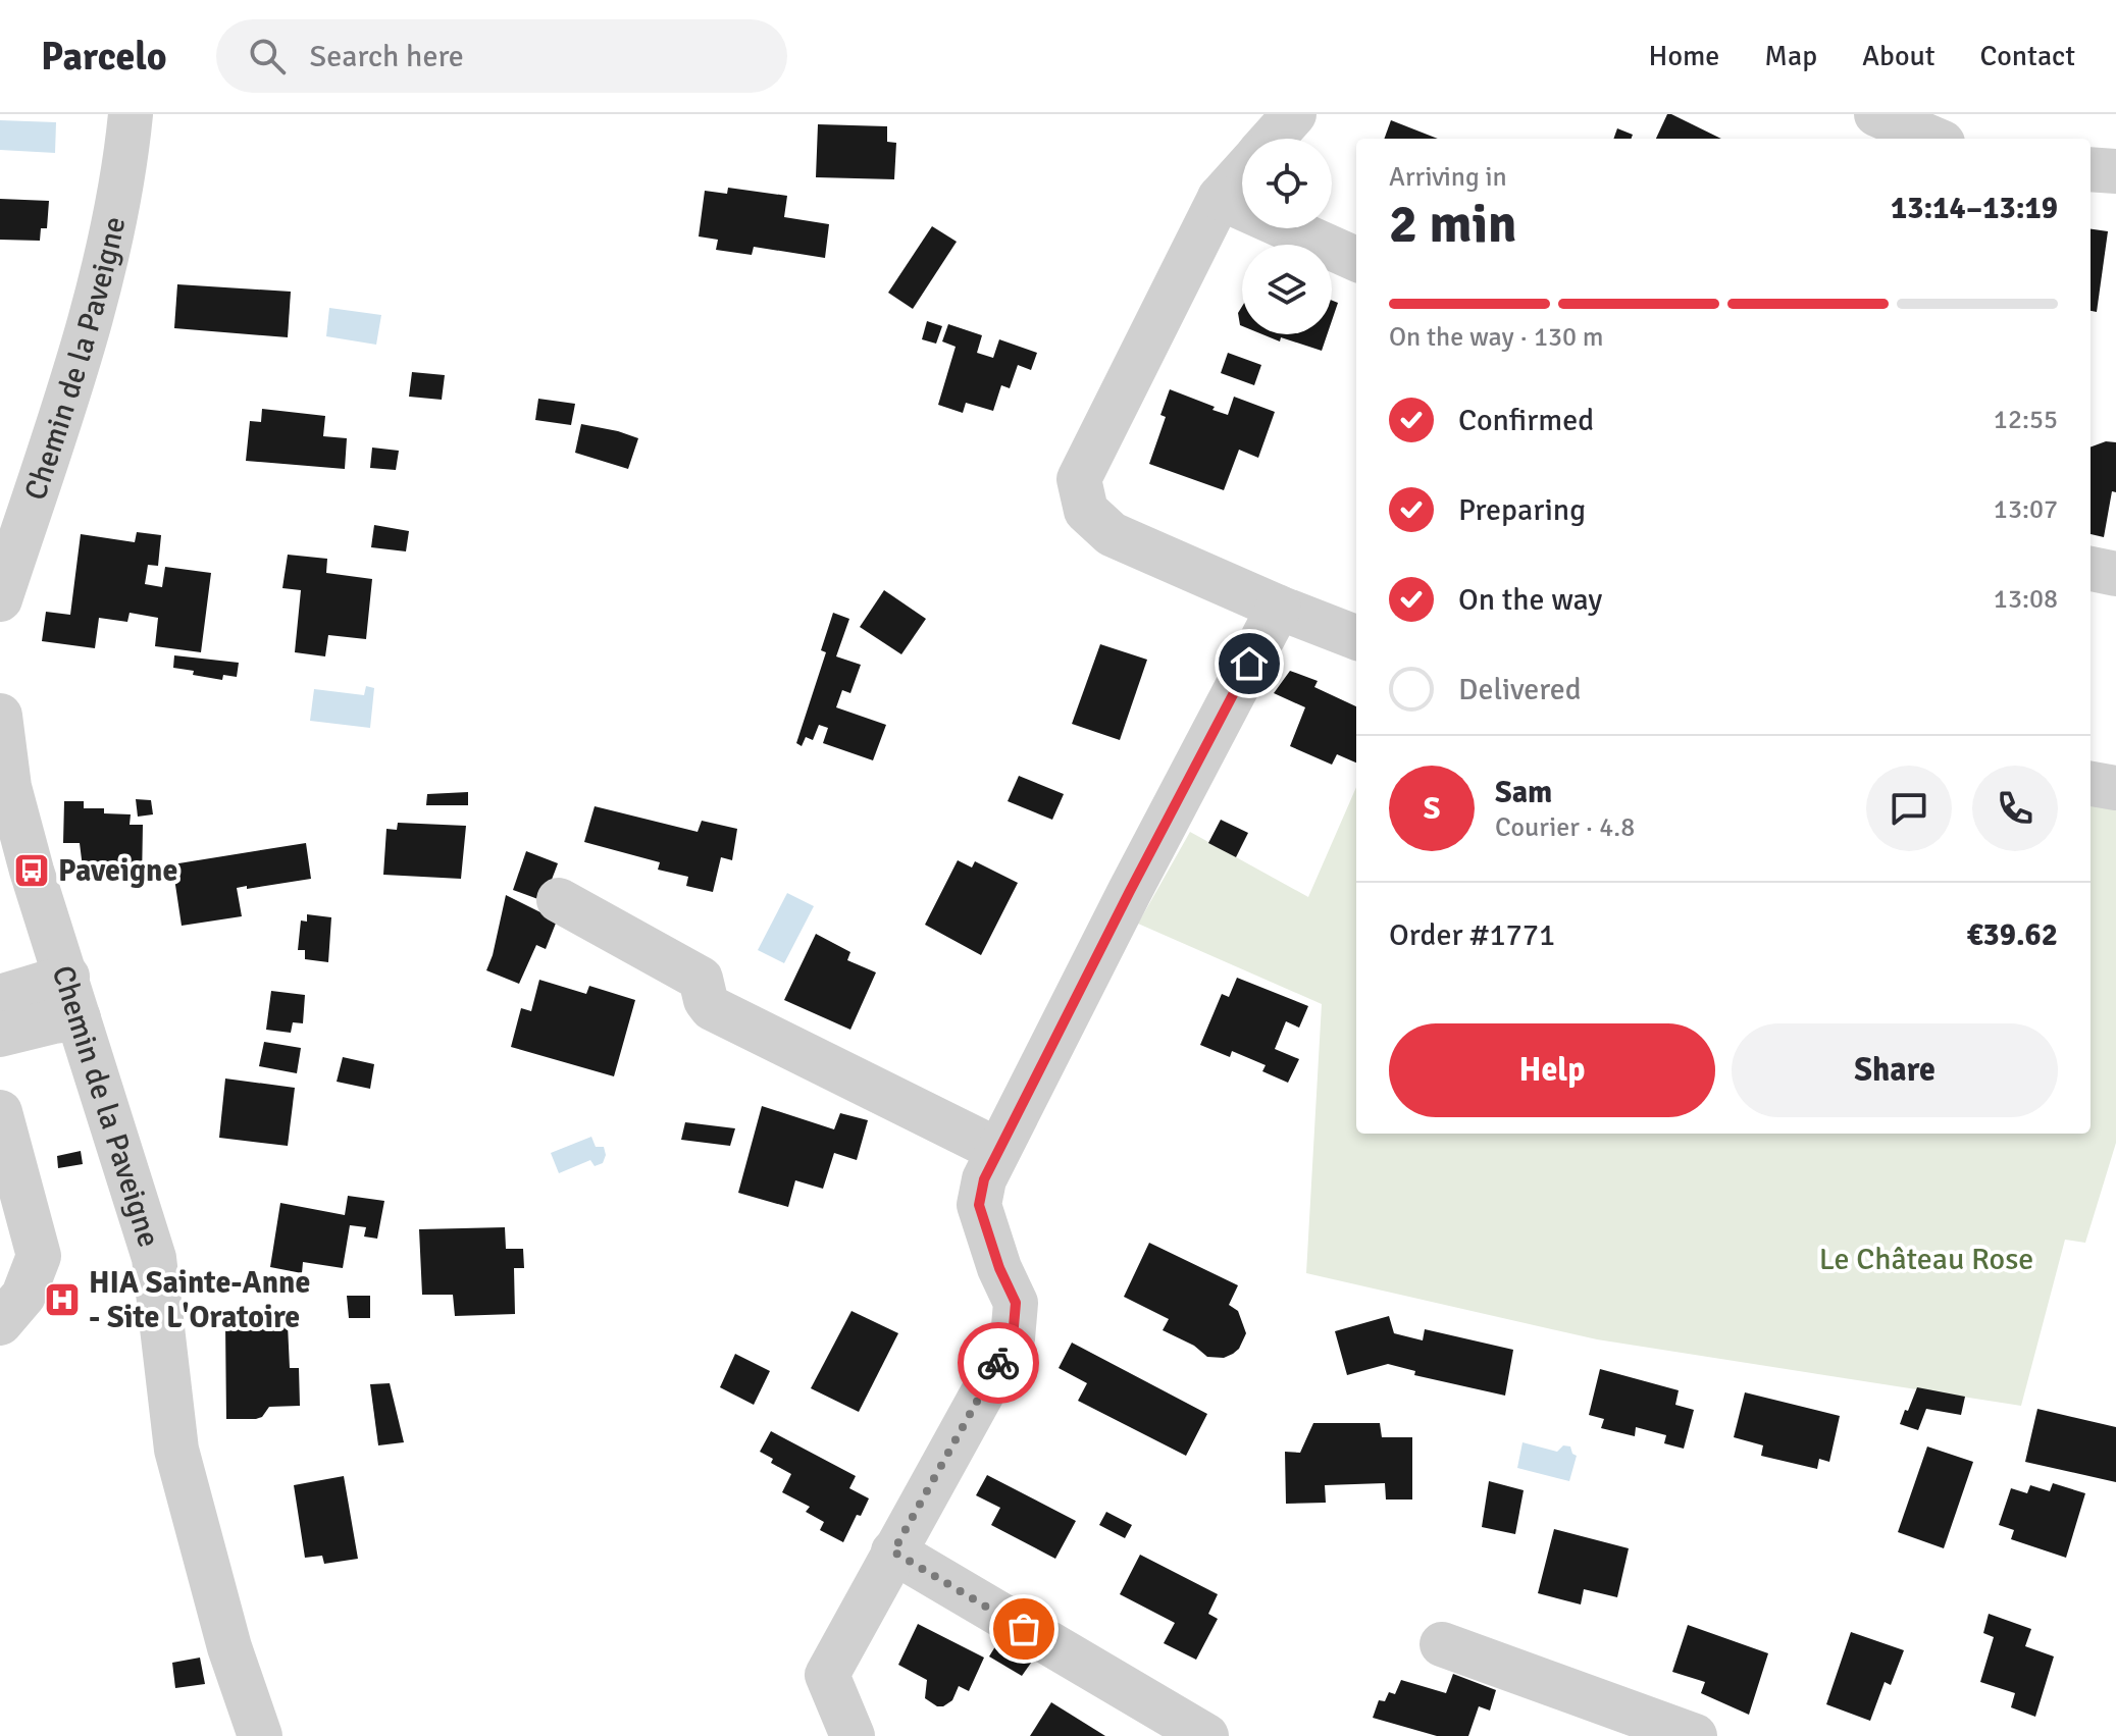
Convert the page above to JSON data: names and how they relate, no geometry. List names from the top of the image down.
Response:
{
  "streets": {
    "street": ["Chemin de la Paveigne"]
  },
  "parks": ["Le Château Rose"],
  "places": {
    "bus stop": ["Paveigne"],
    "hospital": ["HIA Sainte-Anne - Site L'Oratoire"]
  },
  "page": {
    "header": "Parcelo",
    "search": "Search here",
    "nav": [
      "Home",
      "Map",
      "About",
      "Contact"
    ],
    "heading": ["2 min", "Arriving in", "13:14–13:19"],
    "panel": [
      "Sam",
      "Courier · 4.8",
      "Order #1771",
      "€39.62"
    ],
    "bar": "On the way · 130 m",
    "list": [
      ["Confirmed", "12:55"],
      ["Preparing", "13:07"],
      ["On the way", "13:08"],
      "Delivered"
    ],
    "round": "S",
    "buttons": ["Help", "Share"]
  }
}
